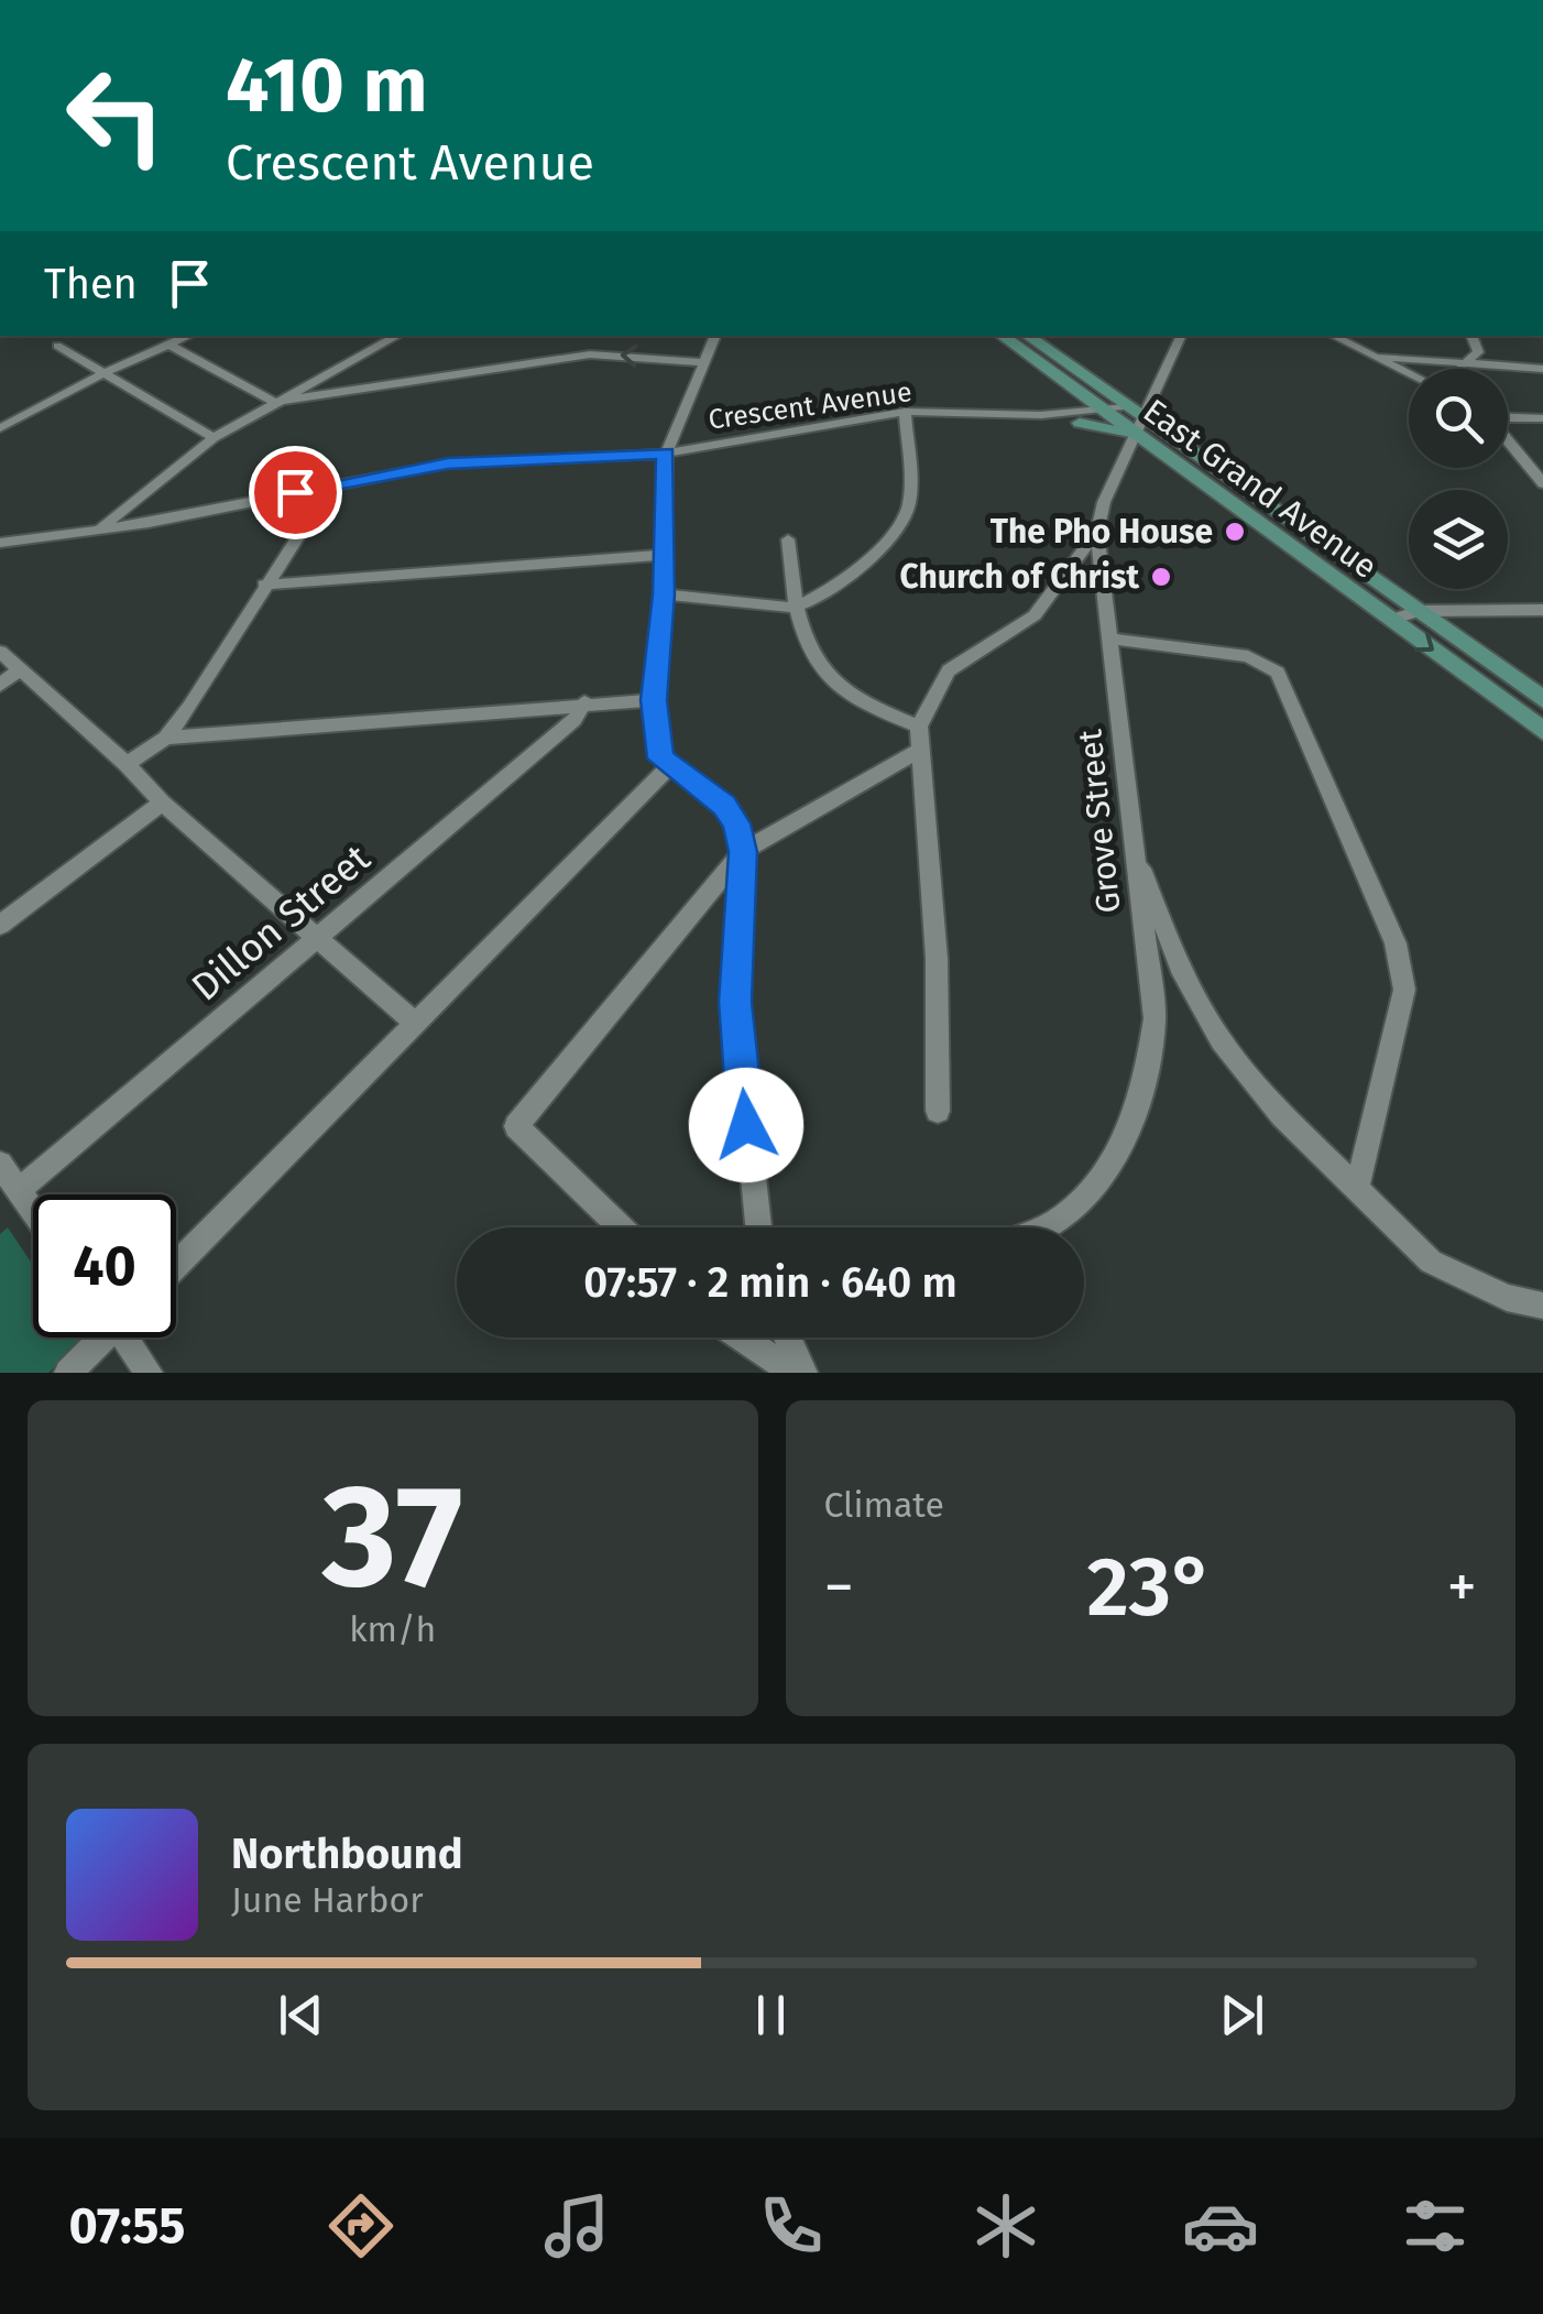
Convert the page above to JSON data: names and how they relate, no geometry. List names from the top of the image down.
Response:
{
  "streets": {
    "main road": ["East Grand Avenue"],
    "street": ["Crescent Avenue", "Grove Street", "Dillon Street"]
  },
  "crossings": [
    ["Crescent Avenue", "East Grand Avenue"],
    ["Crescent Avenue", "Grove Street"],
    ["East Grand Avenue", "Grove Street"]
  ],
  "places": ["The Pho House", "Church of Christ"],
  "page": {
    "turn": ["410 m", "Crescent Avenue"],
    "then": "Then",
    "limit": "40",
    "trip": "07:57 · 2 min · 640 m",
    "tile": [
      ["37", "km/h"],
      "Climate"
    ],
    "heat": ["−", "23°", "+"],
    "song": ["Northbound", "June Harbor"],
    "tabs": "07:55"
  }
}
